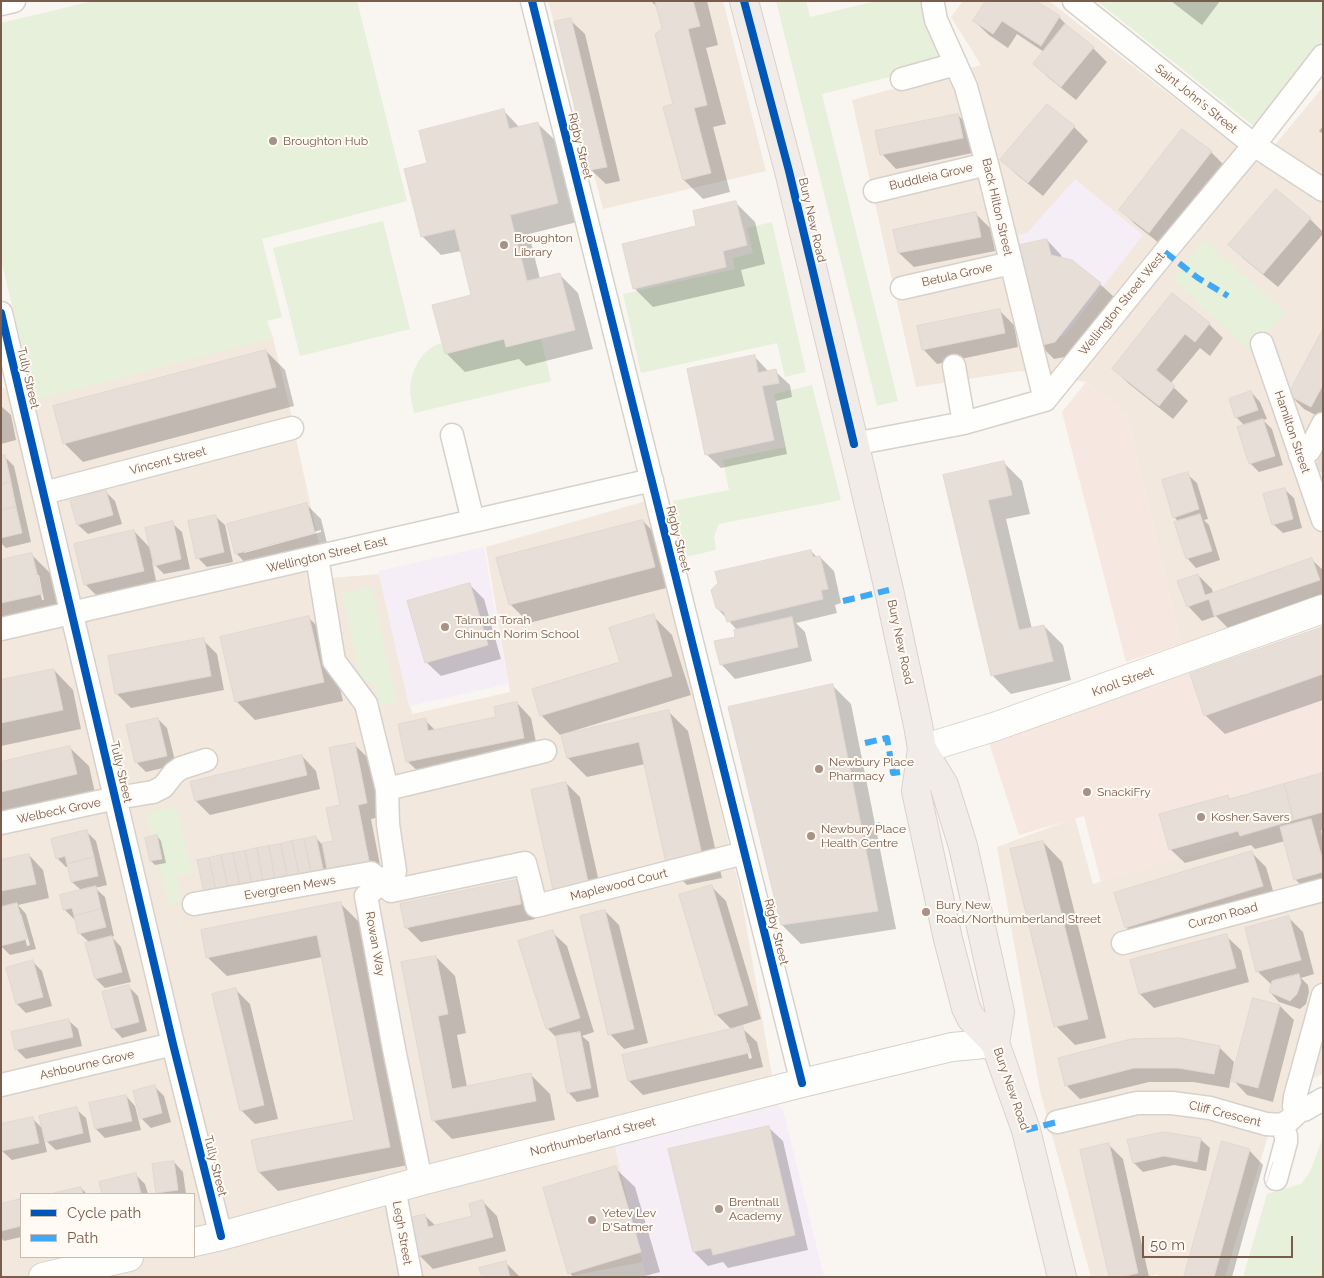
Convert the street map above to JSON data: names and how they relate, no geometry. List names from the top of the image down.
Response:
{
  "streets": {
    "highway": ["Bury New Road"],
    "street": [
      "Saint John's Street",
      "Rigby Street",
      "Buddleia Grove",
      "Back Hilton Street",
      "Betula Grove",
      "Wellington Street West",
      "Tully Street",
      "Hamilton Street",
      "Vincent Street",
      "Wellington Street East",
      "Knoll Street",
      "Welbeck Grove",
      "Maplewood Court",
      "Evergreen Mews",
      "Curzon Road",
      "Rowan Way",
      "Ashbourne Grove",
      "Cliff Crescent",
      "Northumberland Street",
      "Legh Street"
    ]
  },
  "crossings": [
    ["Saint John's Street", "Wellington Street West"],
    ["Rigby Street", "Wellington Street East"],
    ["Rigby Street", "Maplewood Court"],
    ["Rigby Street", "Northumberland Street"],
    ["Buddleia Grove", "Back Hilton Street"],
    ["Back Hilton Street", "Betula Grove"],
    ["Back Hilton Street", "Wellington Street West"],
    ["Bury New Road", "Knoll Street"],
    ["Bury New Road", "Northumberland Street"],
    ["Tully Street", "Vincent Street"],
    ["Tully Street", "Wellington Street East"],
    ["Tully Street", "Welbeck Grove"],
    ["Tully Street", "Ashbourne Grove"],
    ["Tully Street", "Northumberland Street"],
    ["Maplewood Court", "Evergreen Mews"],
    ["Evergreen Mews", "Rowan Way"],
    ["Rowan Way", "Northumberland Street"],
    ["Northumberland Street", "Legh Street"]
  ],
  "places": [
    "Broughton Hub",
    "Broughton Library",
    "Talmud Torah Chinuch Norim School",
    "Newbury Place Pharmacy",
    "SnackiFry",
    "Kosher Savers",
    "Newbury Place Health Centre",
    "Bury New Road/Northumberland Street",
    "Brentnall Academy",
    "Yetev Lev D'Satmer"
  ],
  "legend": ["Cycle path", "Path"],
  "scale_bar": "50 m"
}
